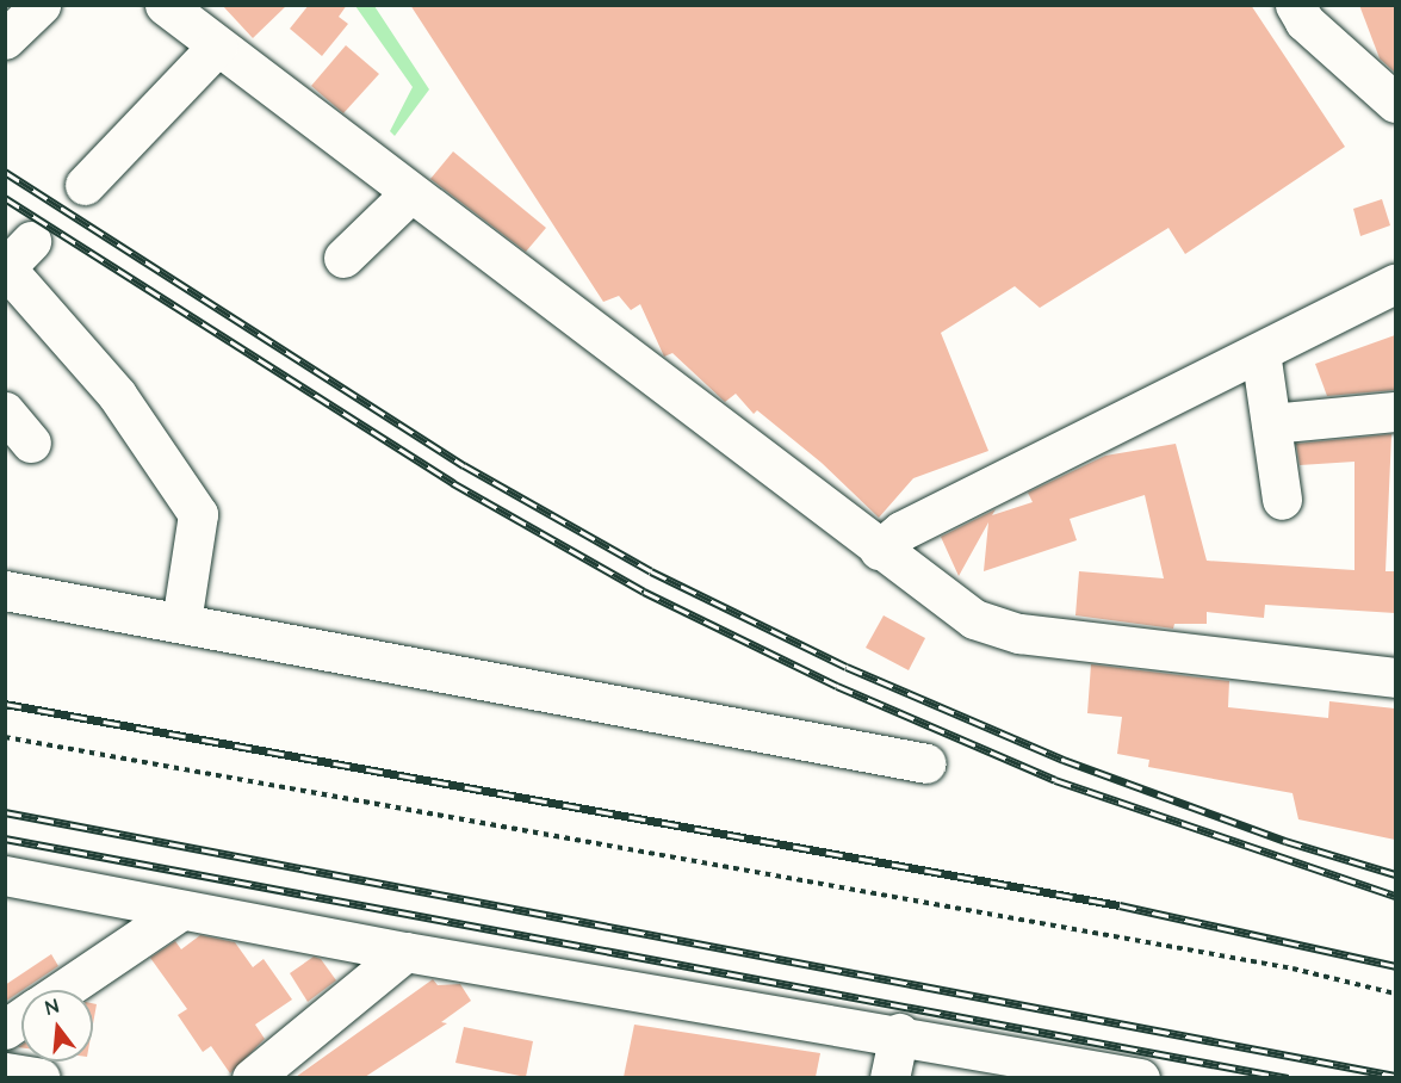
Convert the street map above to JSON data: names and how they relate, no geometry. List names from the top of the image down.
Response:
{
  "north": "top"
}
